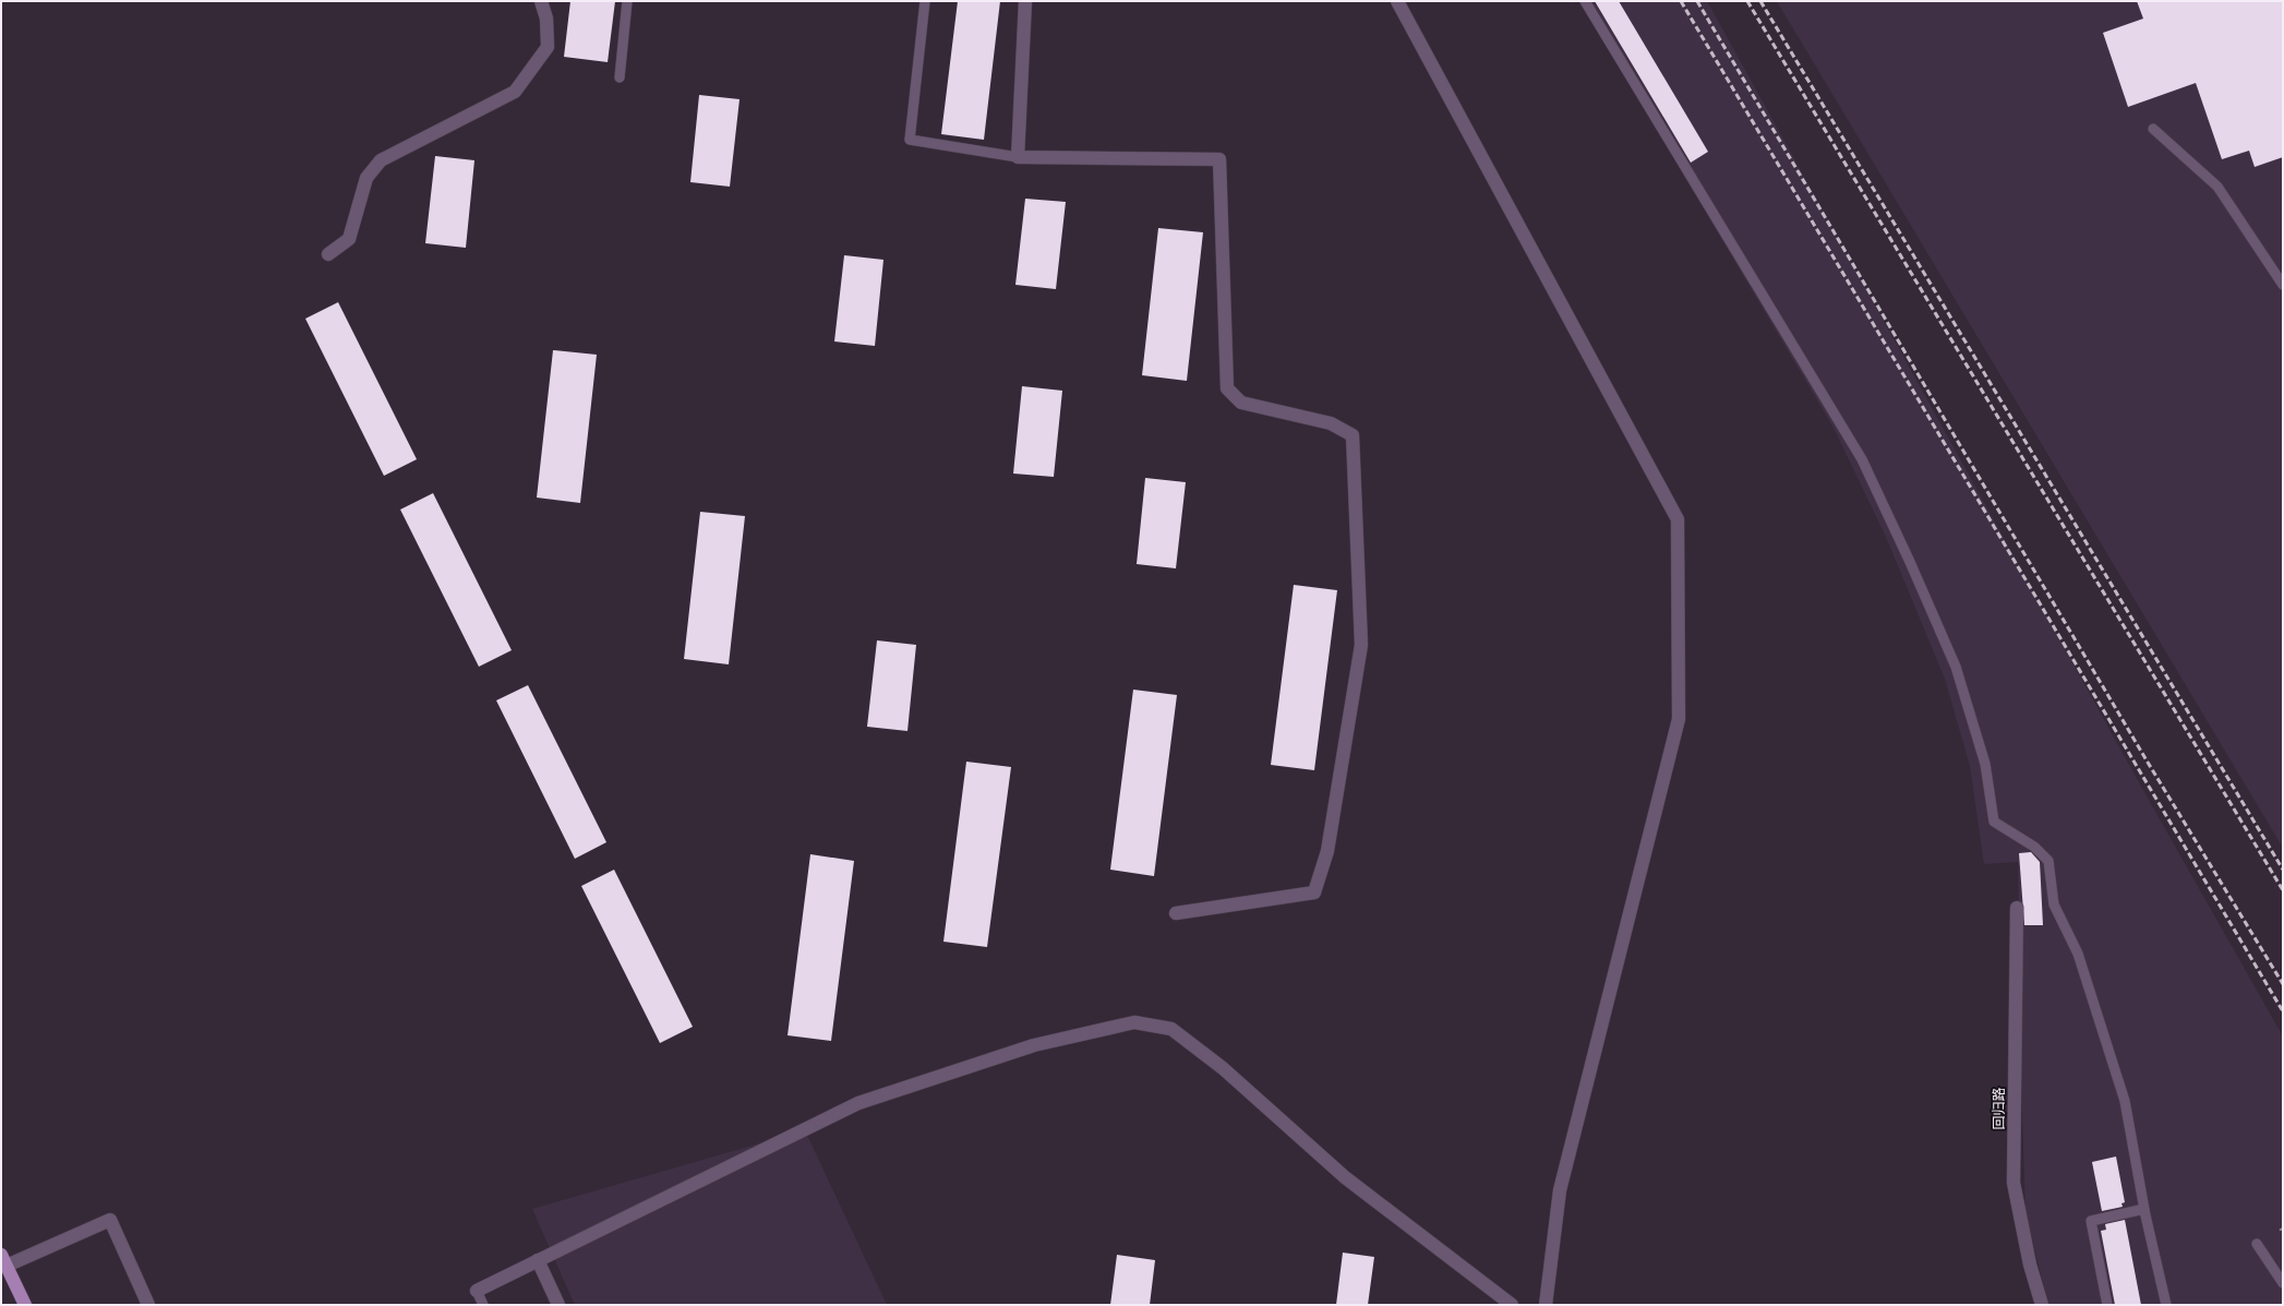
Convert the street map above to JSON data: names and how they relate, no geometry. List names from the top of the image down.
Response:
{
  "streets": {
    "street": ["回归路"]
  }
}
